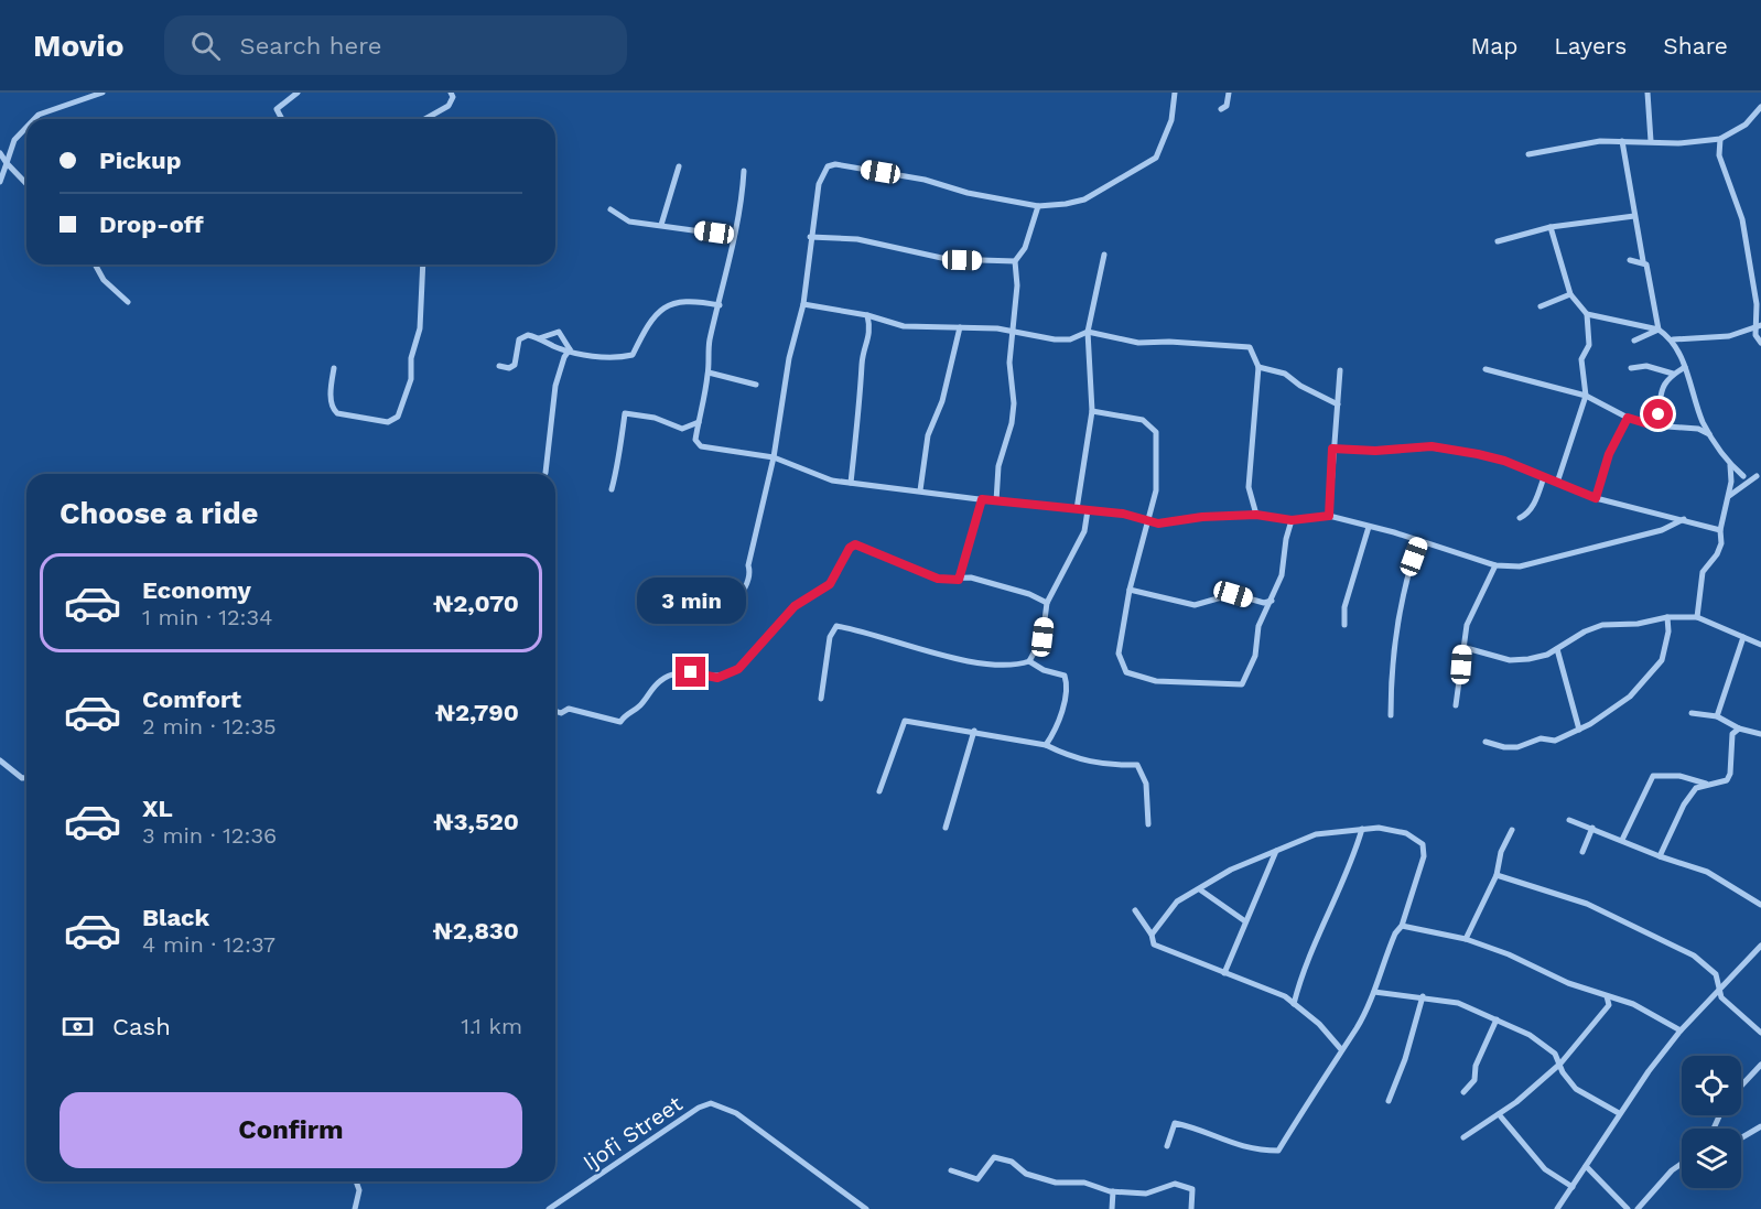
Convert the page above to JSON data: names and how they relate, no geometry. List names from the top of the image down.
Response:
{
  "streets": {
    "street": ["Ijofi Street"]
  },
  "page": {
    "header": "Movio",
    "search": "Search here",
    "nav": ["Map", "Layers", "Share"],
    "banner": ["Pickup", "Drop-off"],
    "heading": "Choose a ride",
    "list": [
      {
        "name": "Economy",
        "note": "1 min · 12:34",
        "value": "₦2,070"
      },
      {
        "name": "Comfort",
        "note": "2 min · 12:35",
        "value": "₦2,790"
      },
      {
        "name": "XL",
        "note": "3 min · 12:36",
        "value": "₦3,520"
      },
      {
        "name": "Black",
        "note": "4 min · 12:37",
        "value": "₦2,830"
      }
    ],
    "bubble": "3 min",
    "pay": ["Cash", "1.1 km"],
    "buttons": "Confirm"
  }
}
